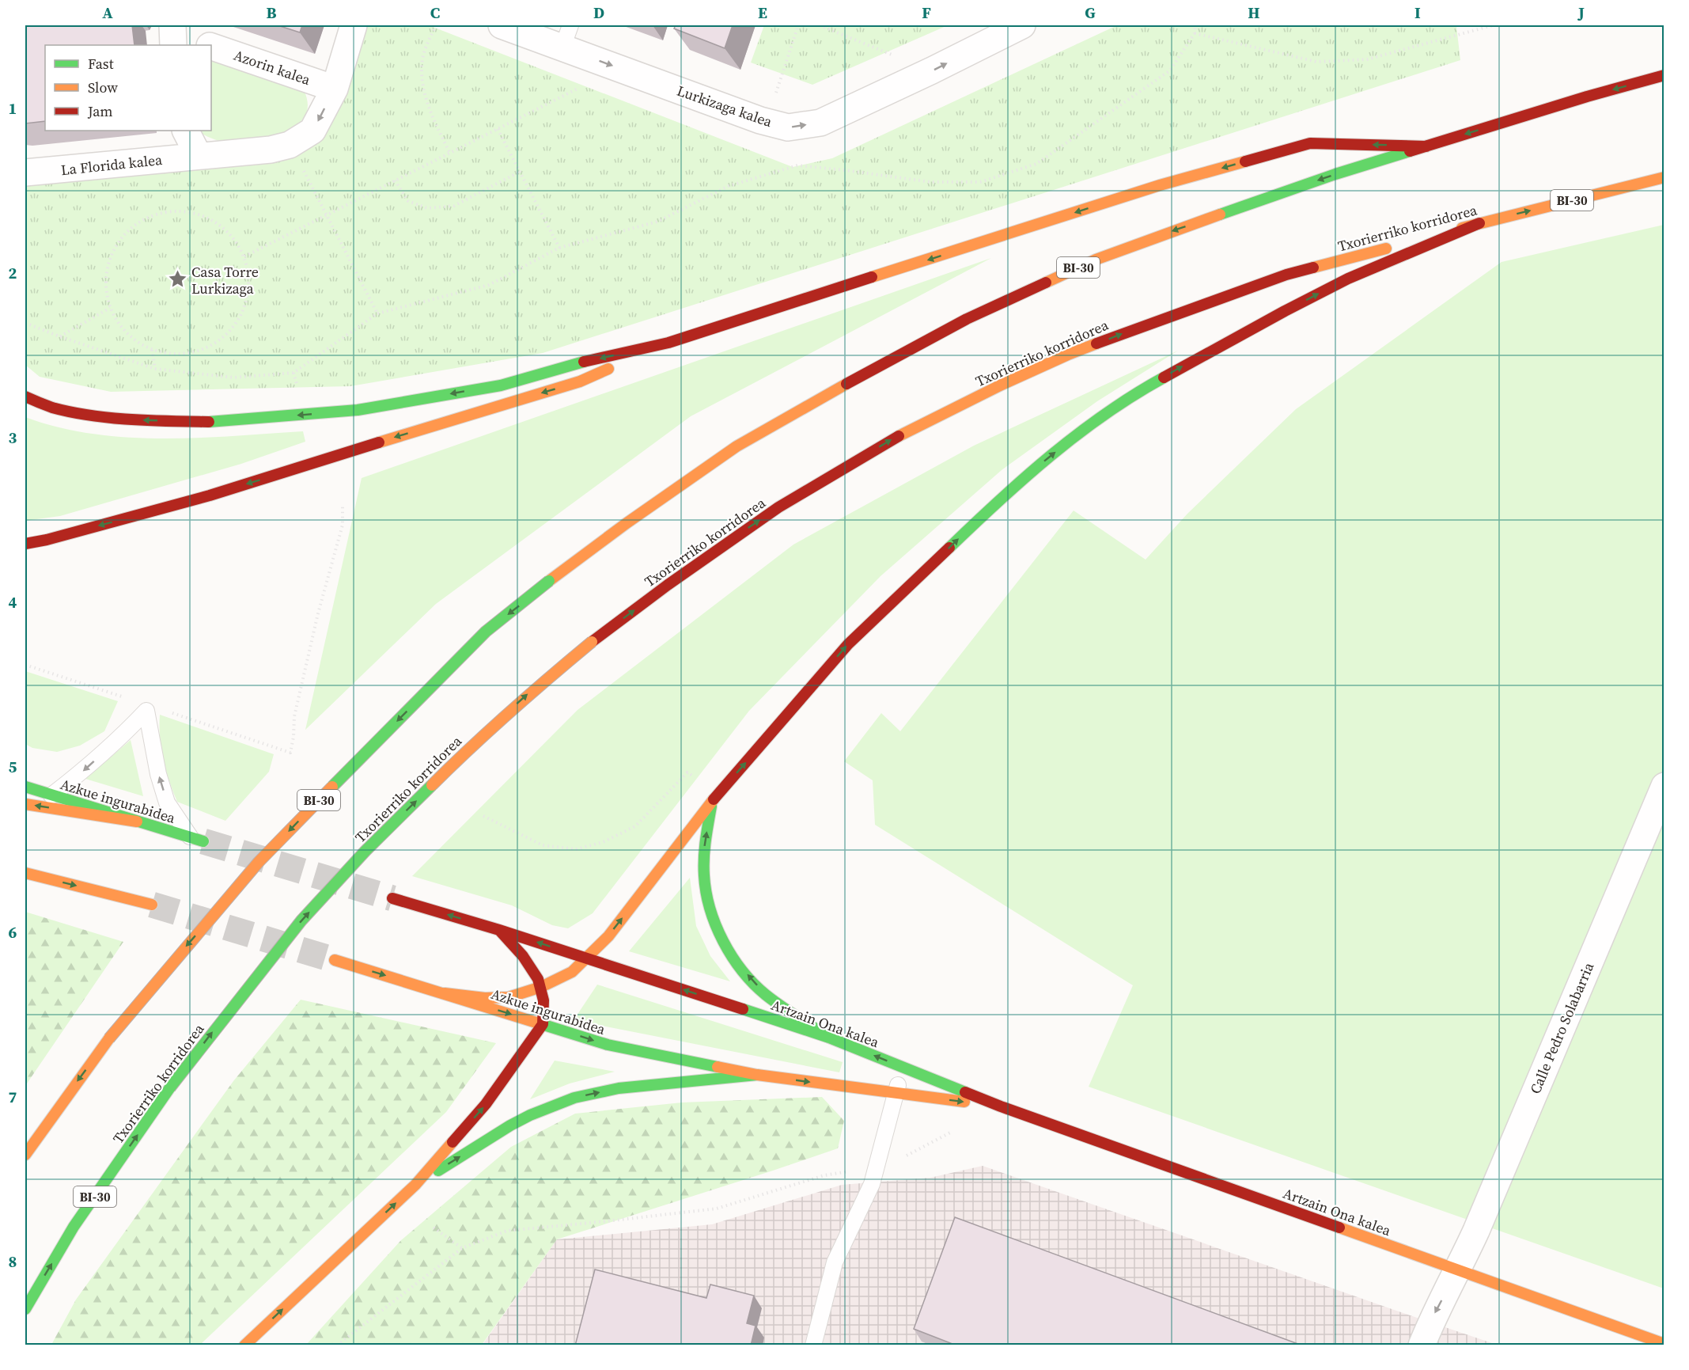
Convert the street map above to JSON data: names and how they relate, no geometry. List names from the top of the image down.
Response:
{
  "streets": {
    "main road": [
      "BI-30",
      "Txorierriko korridorea",
      "Azkue ingurabidea",
      "Artzain Ona kalea"
    ],
    "street": [
      "Azorin kalea",
      "Lurkizaga kalea",
      "La Florida kalea",
      "Calle Pedro Solabarria"
    ]
  },
  "crossings": [
    ["Azkue ingurabidea", "Artzain Ona kalea"],
    ["Artzain Ona kalea", "Calle Pedro Solabarria"]
  ],
  "one_way": ["Lurkizaga kalea"],
  "places": {
    "place": ["Casa Torre Lurkizaga"]
  },
  "legend": ["Fast", "Slow", "Jam"],
  "grid": {
    "columns": [
      "A",
      "B",
      "C",
      "D",
      "E",
      "F",
      "G",
      "H",
      "I",
      "J"
    ],
    "rows": [
      "1",
      "2",
      "3",
      "4",
      "5",
      "6",
      "7",
      "8"
    ]
  }
}
